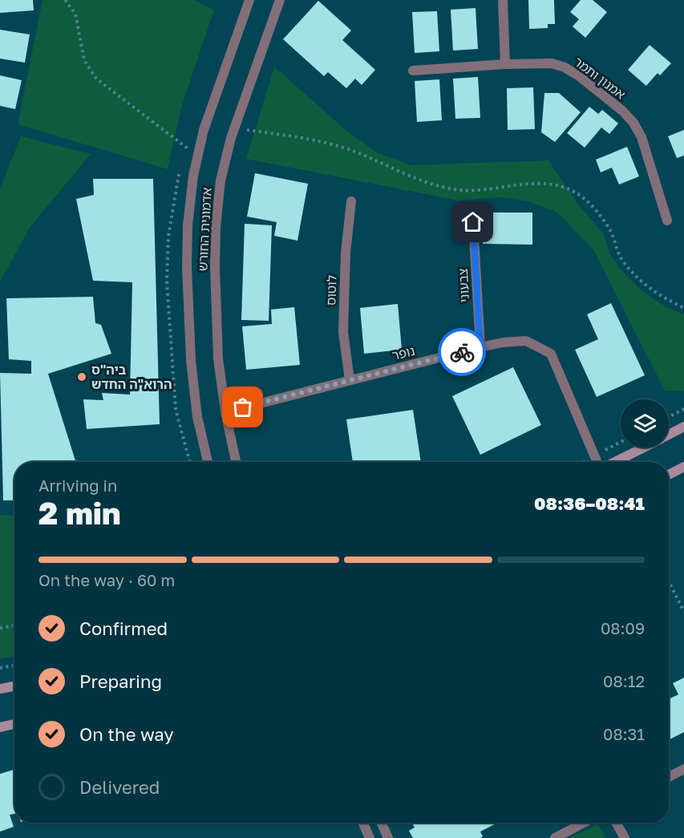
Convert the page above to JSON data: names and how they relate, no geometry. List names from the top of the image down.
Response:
{
  "streets": {
    "street": [
      "אמנון ותמר",
      "אדמונית החורש",
      "צבעוני",
      "לוטוס",
      "נופר"
    ]
  },
  "crossings": [
    ["אדמונית החורש", "נופר"],
    ["צבעוני", "נופר"],
    ["לוטוס", "נופר"]
  ],
  "places": ["ביה\"ס הרוא\"ה החדש"],
  "page": {
    "heading": ["2 min", "Arriving in", "08:36–08:41"],
    "bar": "On the way · 60 m",
    "list": [
      ["Confirmed", "08:09"],
      ["Preparing", "08:12"],
      ["On the way", "08:31"],
      "Delivered"
    ]
  }
}
